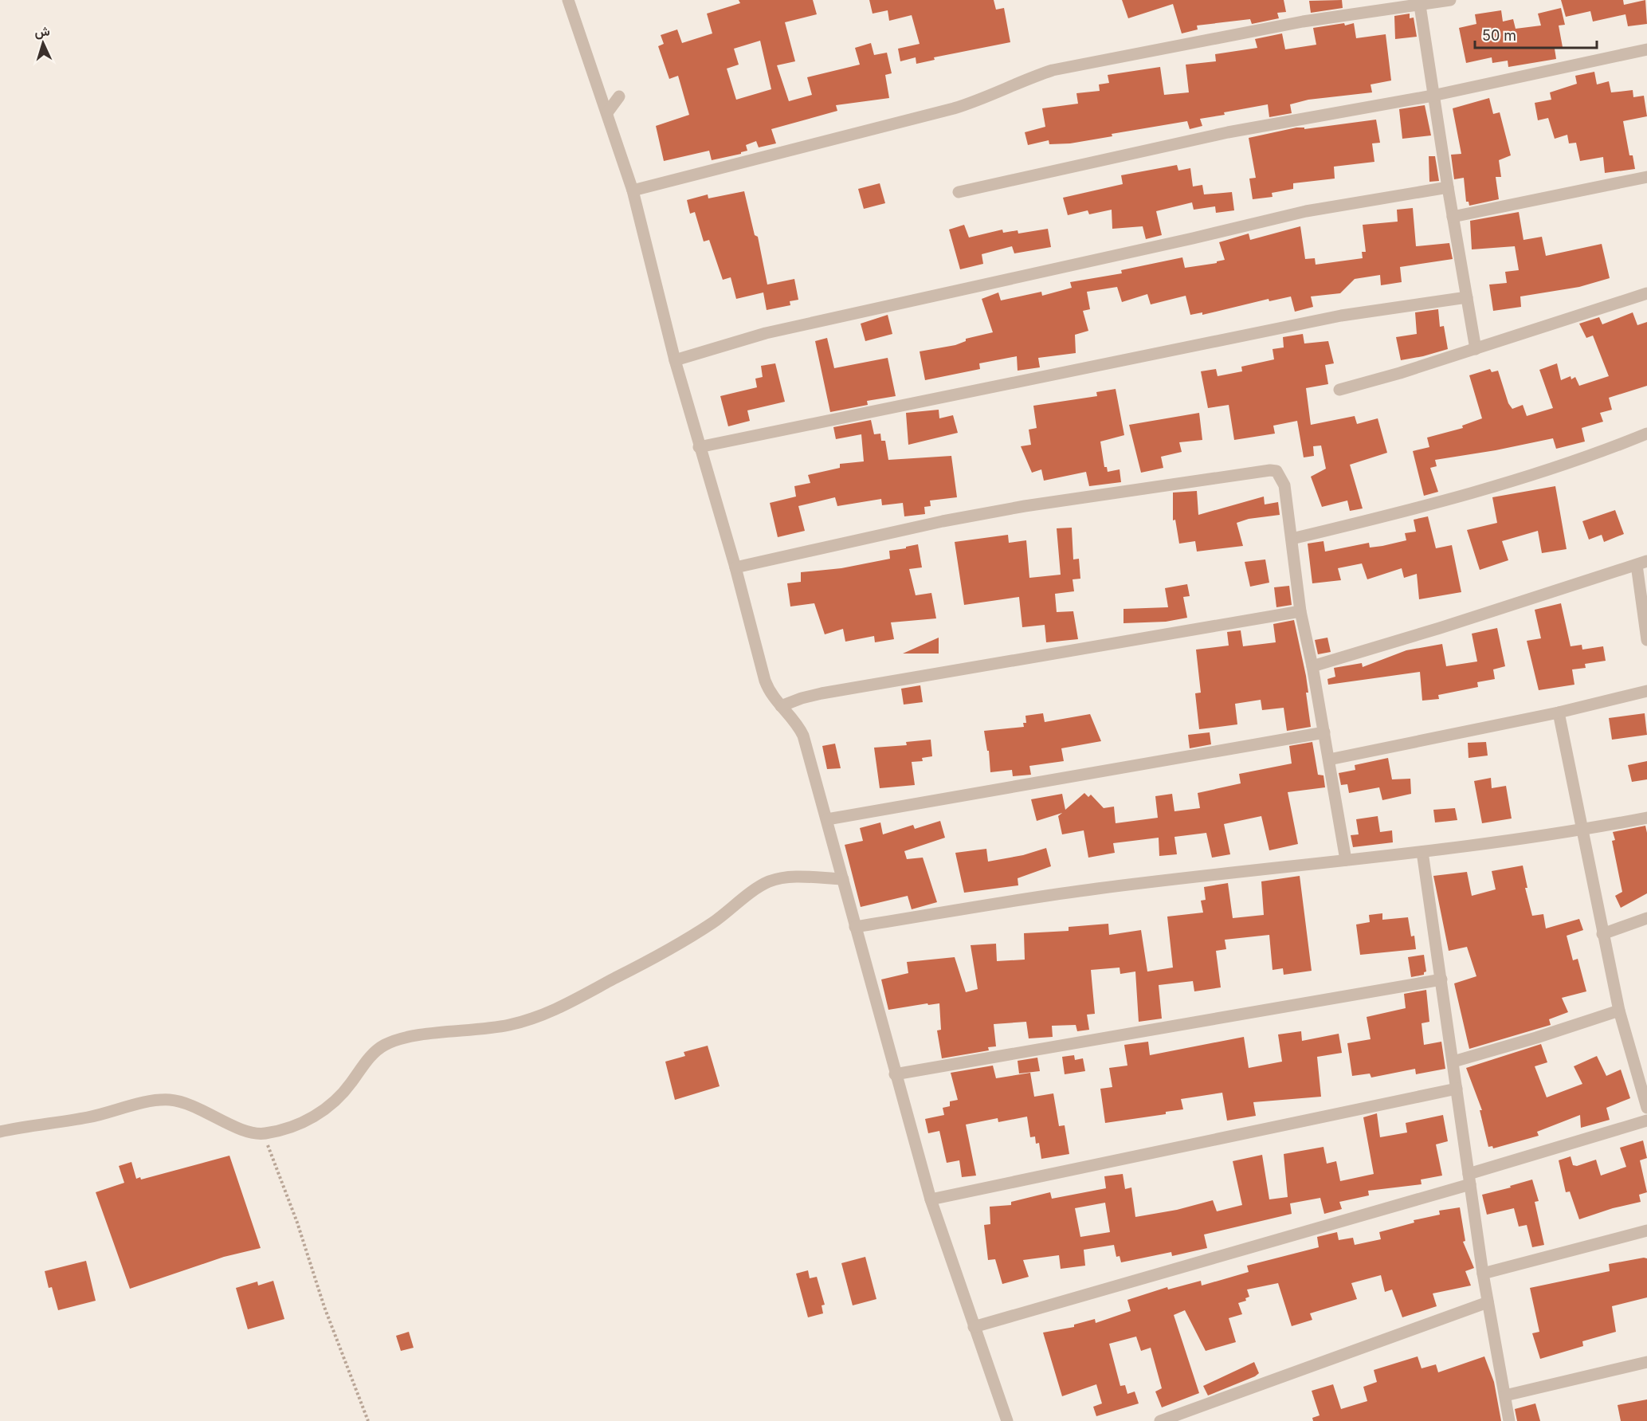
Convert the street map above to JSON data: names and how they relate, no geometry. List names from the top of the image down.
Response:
{
  "scale_bar": "50 m",
  "north": "top"
}
